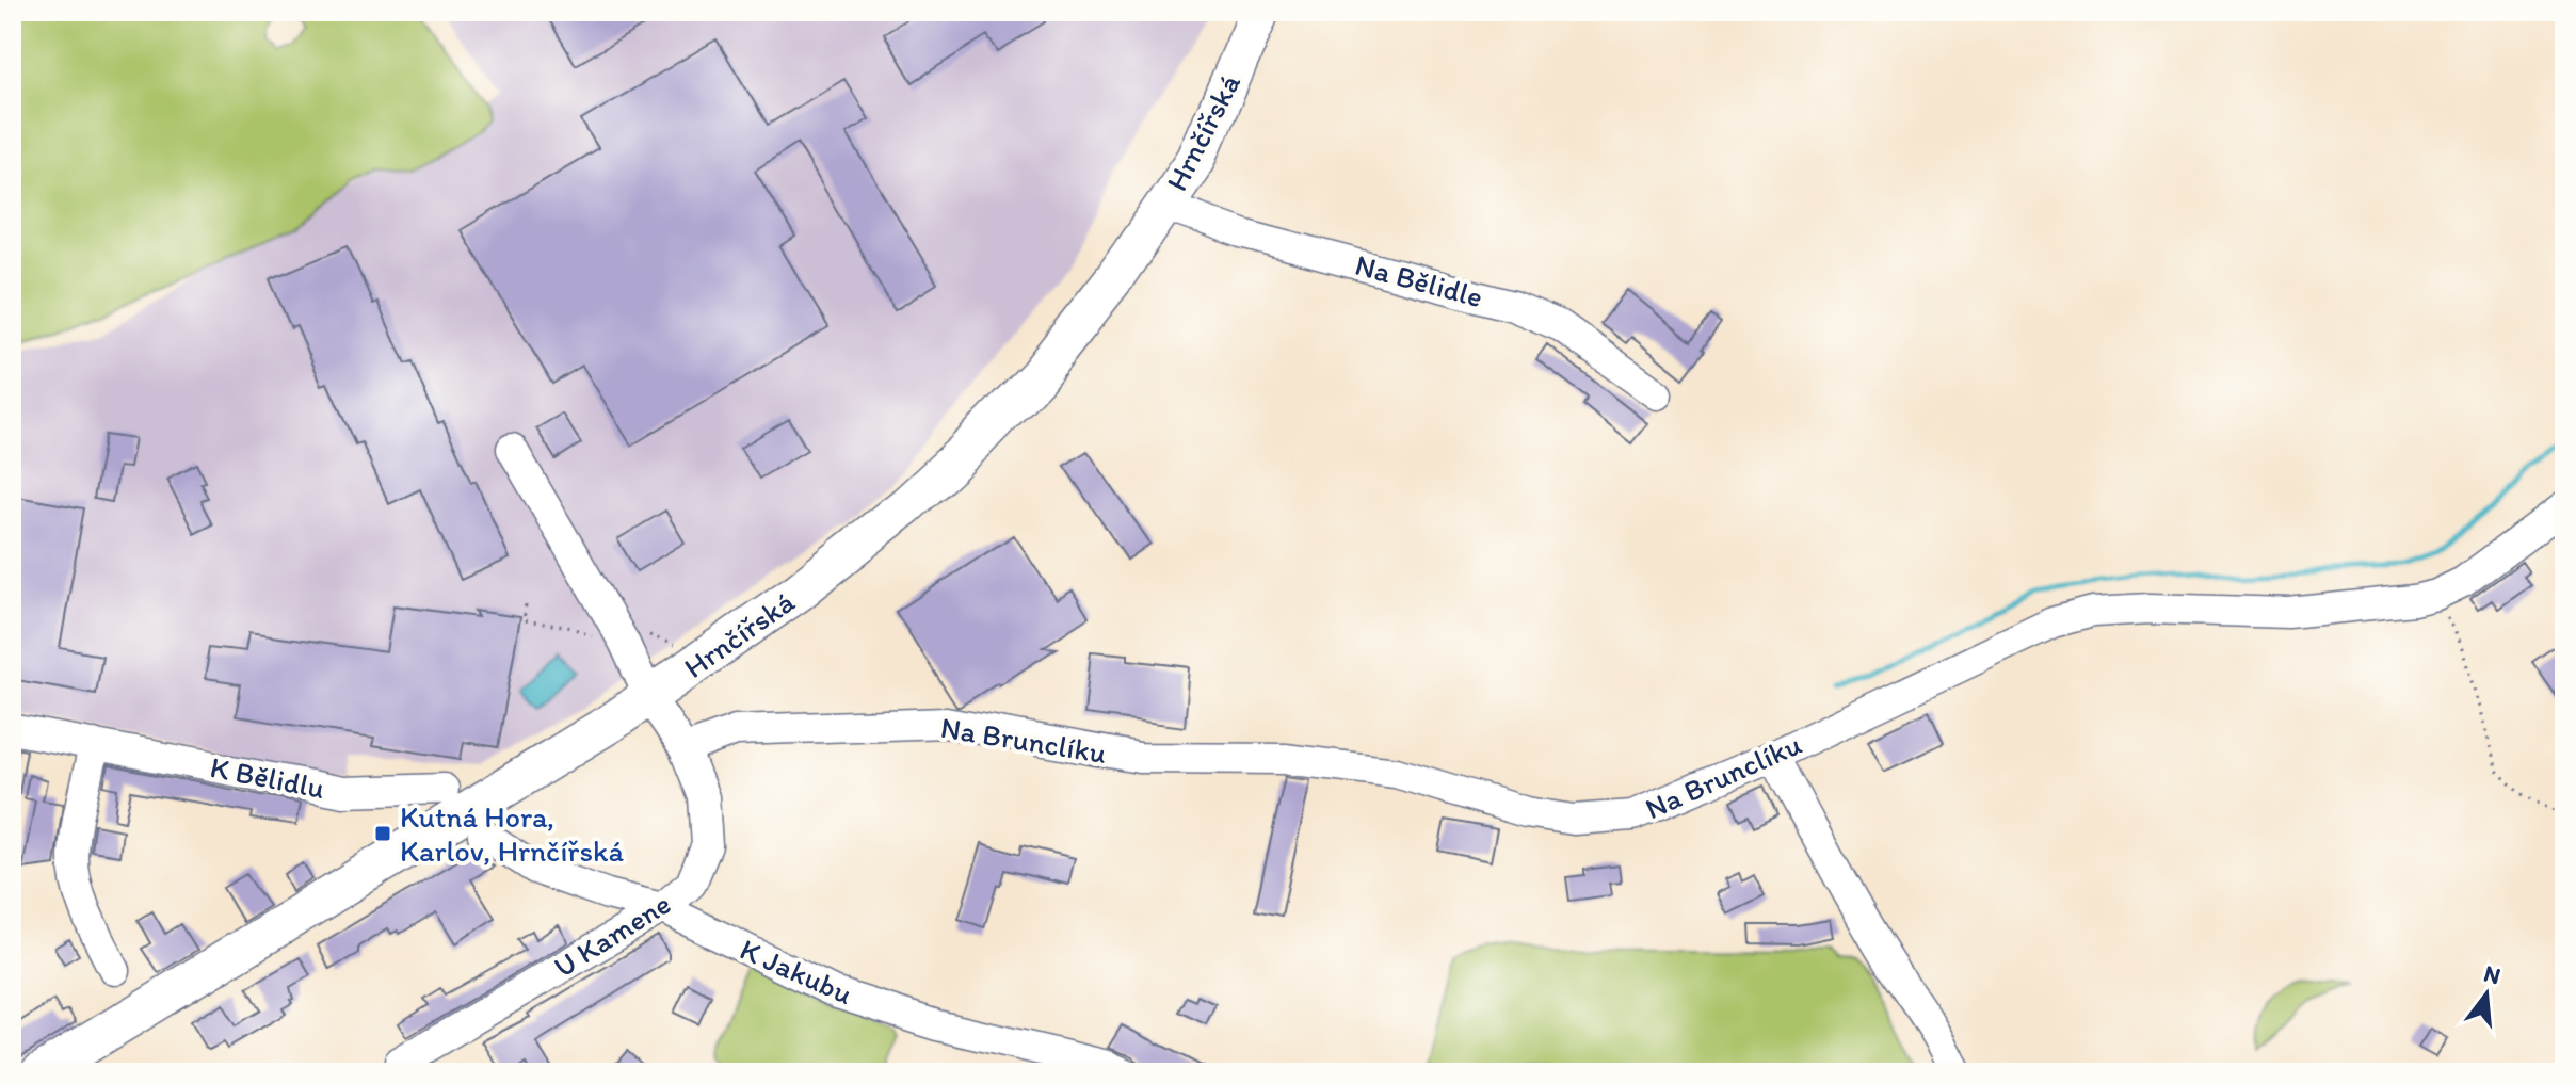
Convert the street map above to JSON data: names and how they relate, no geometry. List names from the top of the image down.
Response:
{
  "streets": {
    "main road": ["Hrnčířská"],
    "street": [
      "Na Bělidle",
      "Na Brunclíku",
      "K Bělidlu",
      "U Kamene",
      "K Jakubu"
    ]
  },
  "crossings": [
    ["Hrnčířská", "Na Bělidle"],
    ["Hrnčířská", "U Kamene"],
    ["Na Brunclíku", "U Kamene"],
    ["U Kamene", "K Jakubu"]
  ],
  "places": {
    "transit": ["Kutná Hora, Karlov, Hrnčířská"]
  },
  "north": "top"
}
